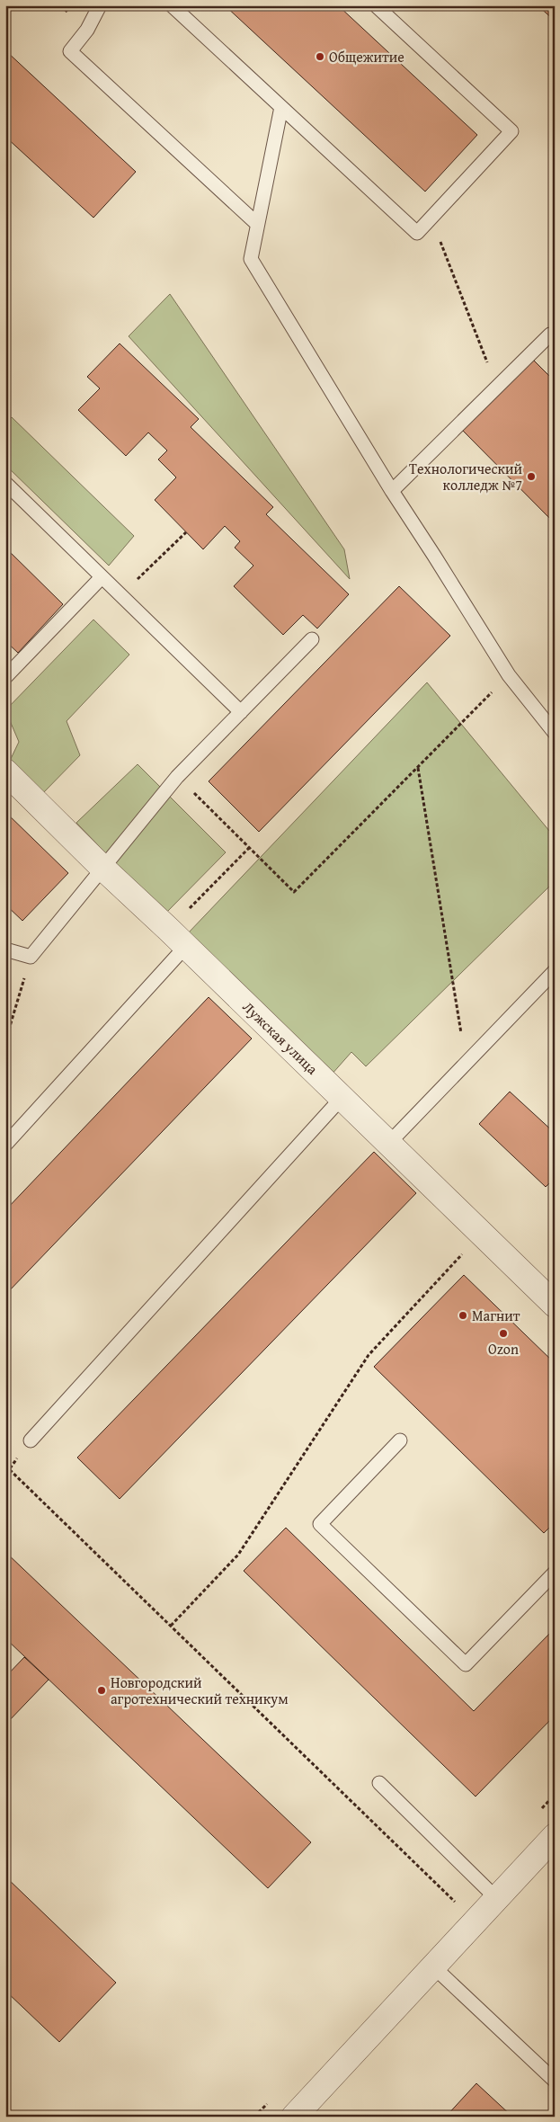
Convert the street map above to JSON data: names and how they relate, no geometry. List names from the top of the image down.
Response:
{
  "streets": {
    "street": ["Лужская улица"]
  },
  "places": [
    "Общежитие",
    "Технологический колледж №7",
    "Магнит",
    "Ozon",
    "Новгородский агротехнический техникум"
  ]
}
